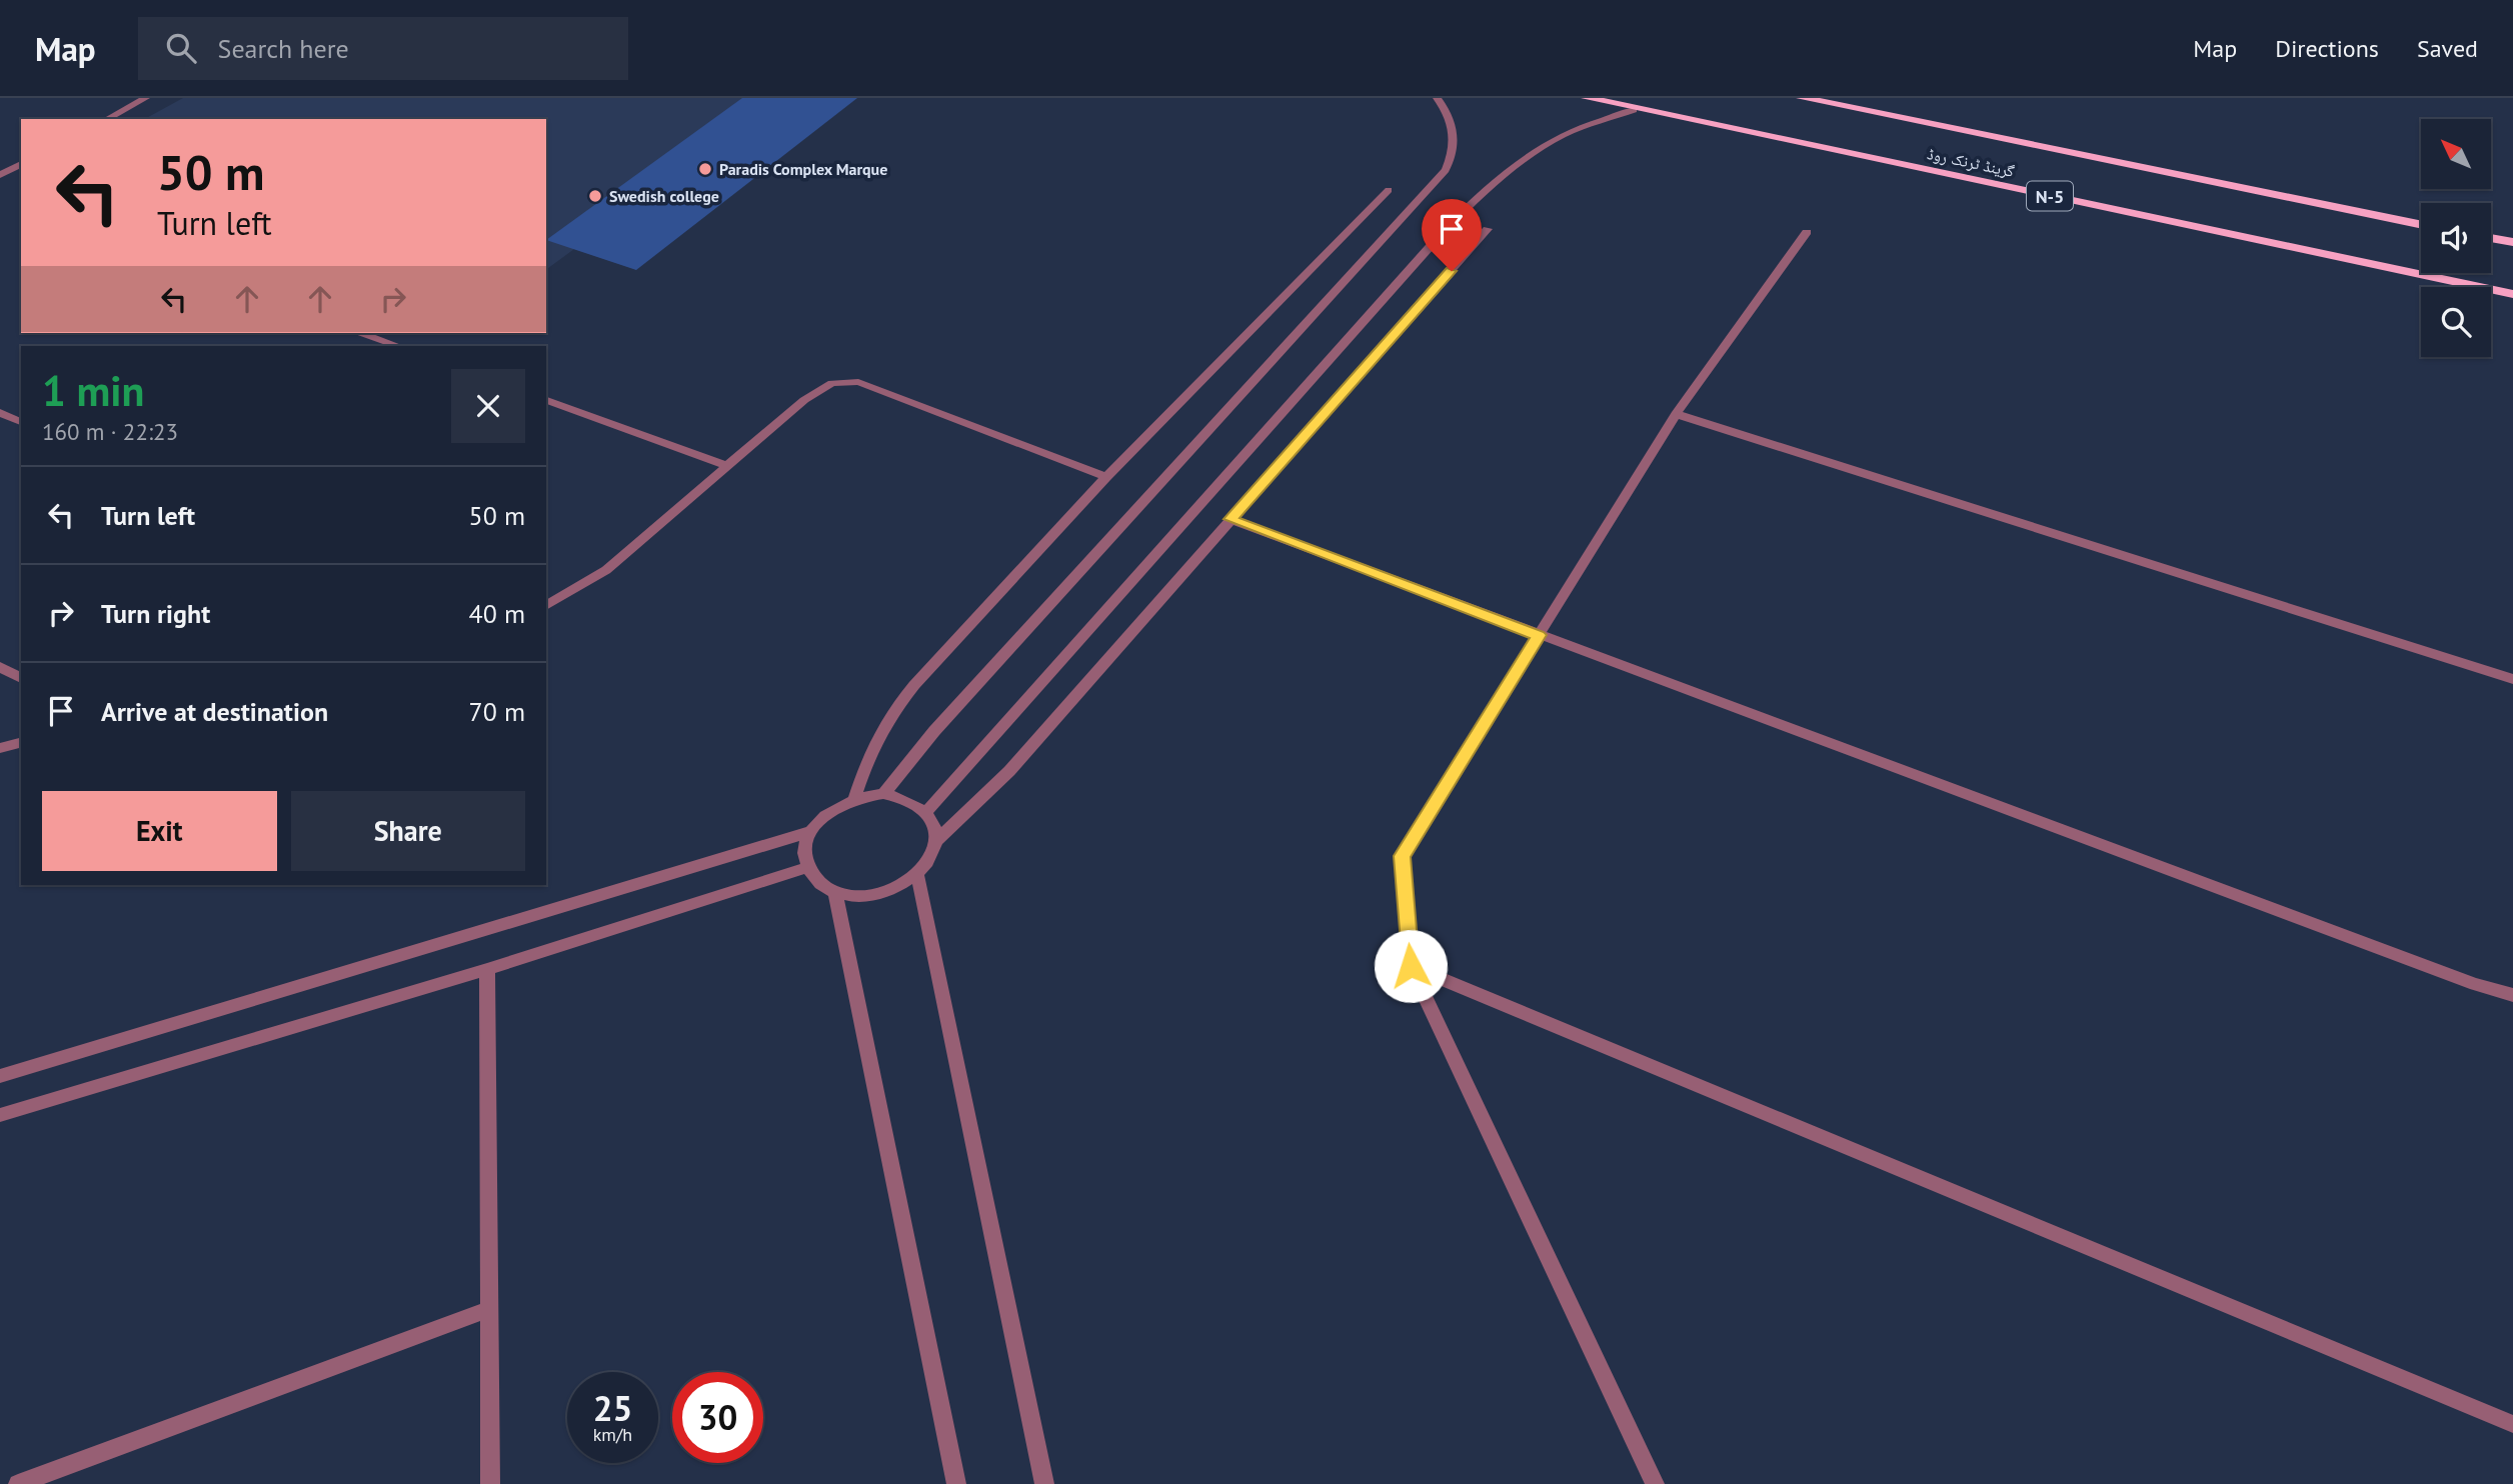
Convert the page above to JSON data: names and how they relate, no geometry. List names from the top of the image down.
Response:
{
  "streets": {
    "highway": ["گرینڈ ٹرنک روڈ", "N-5"]
  },
  "places": ["Paradis Complex Marque", "Swedish college"],
  "north": "top left",
  "page": {
    "header": "Map",
    "search": "Search here",
    "nav": ["Map", "Directions", "Saved"],
    "turn": ["50 m", "Turn left"],
    "heading": ["1 min", "160 m · 22:23"],
    "list": [
      {
        "name": "Turn left",
        "value": "50 m"
      },
      {
        "name": "Turn right",
        "value": "40 m"
      },
      {
        "name": "Arrive at destination",
        "value": "70 m"
      }
    ],
    "buttons": ["Exit", "Share"],
    "speed": "25 km/h",
    "limit": "30"
  }
}
